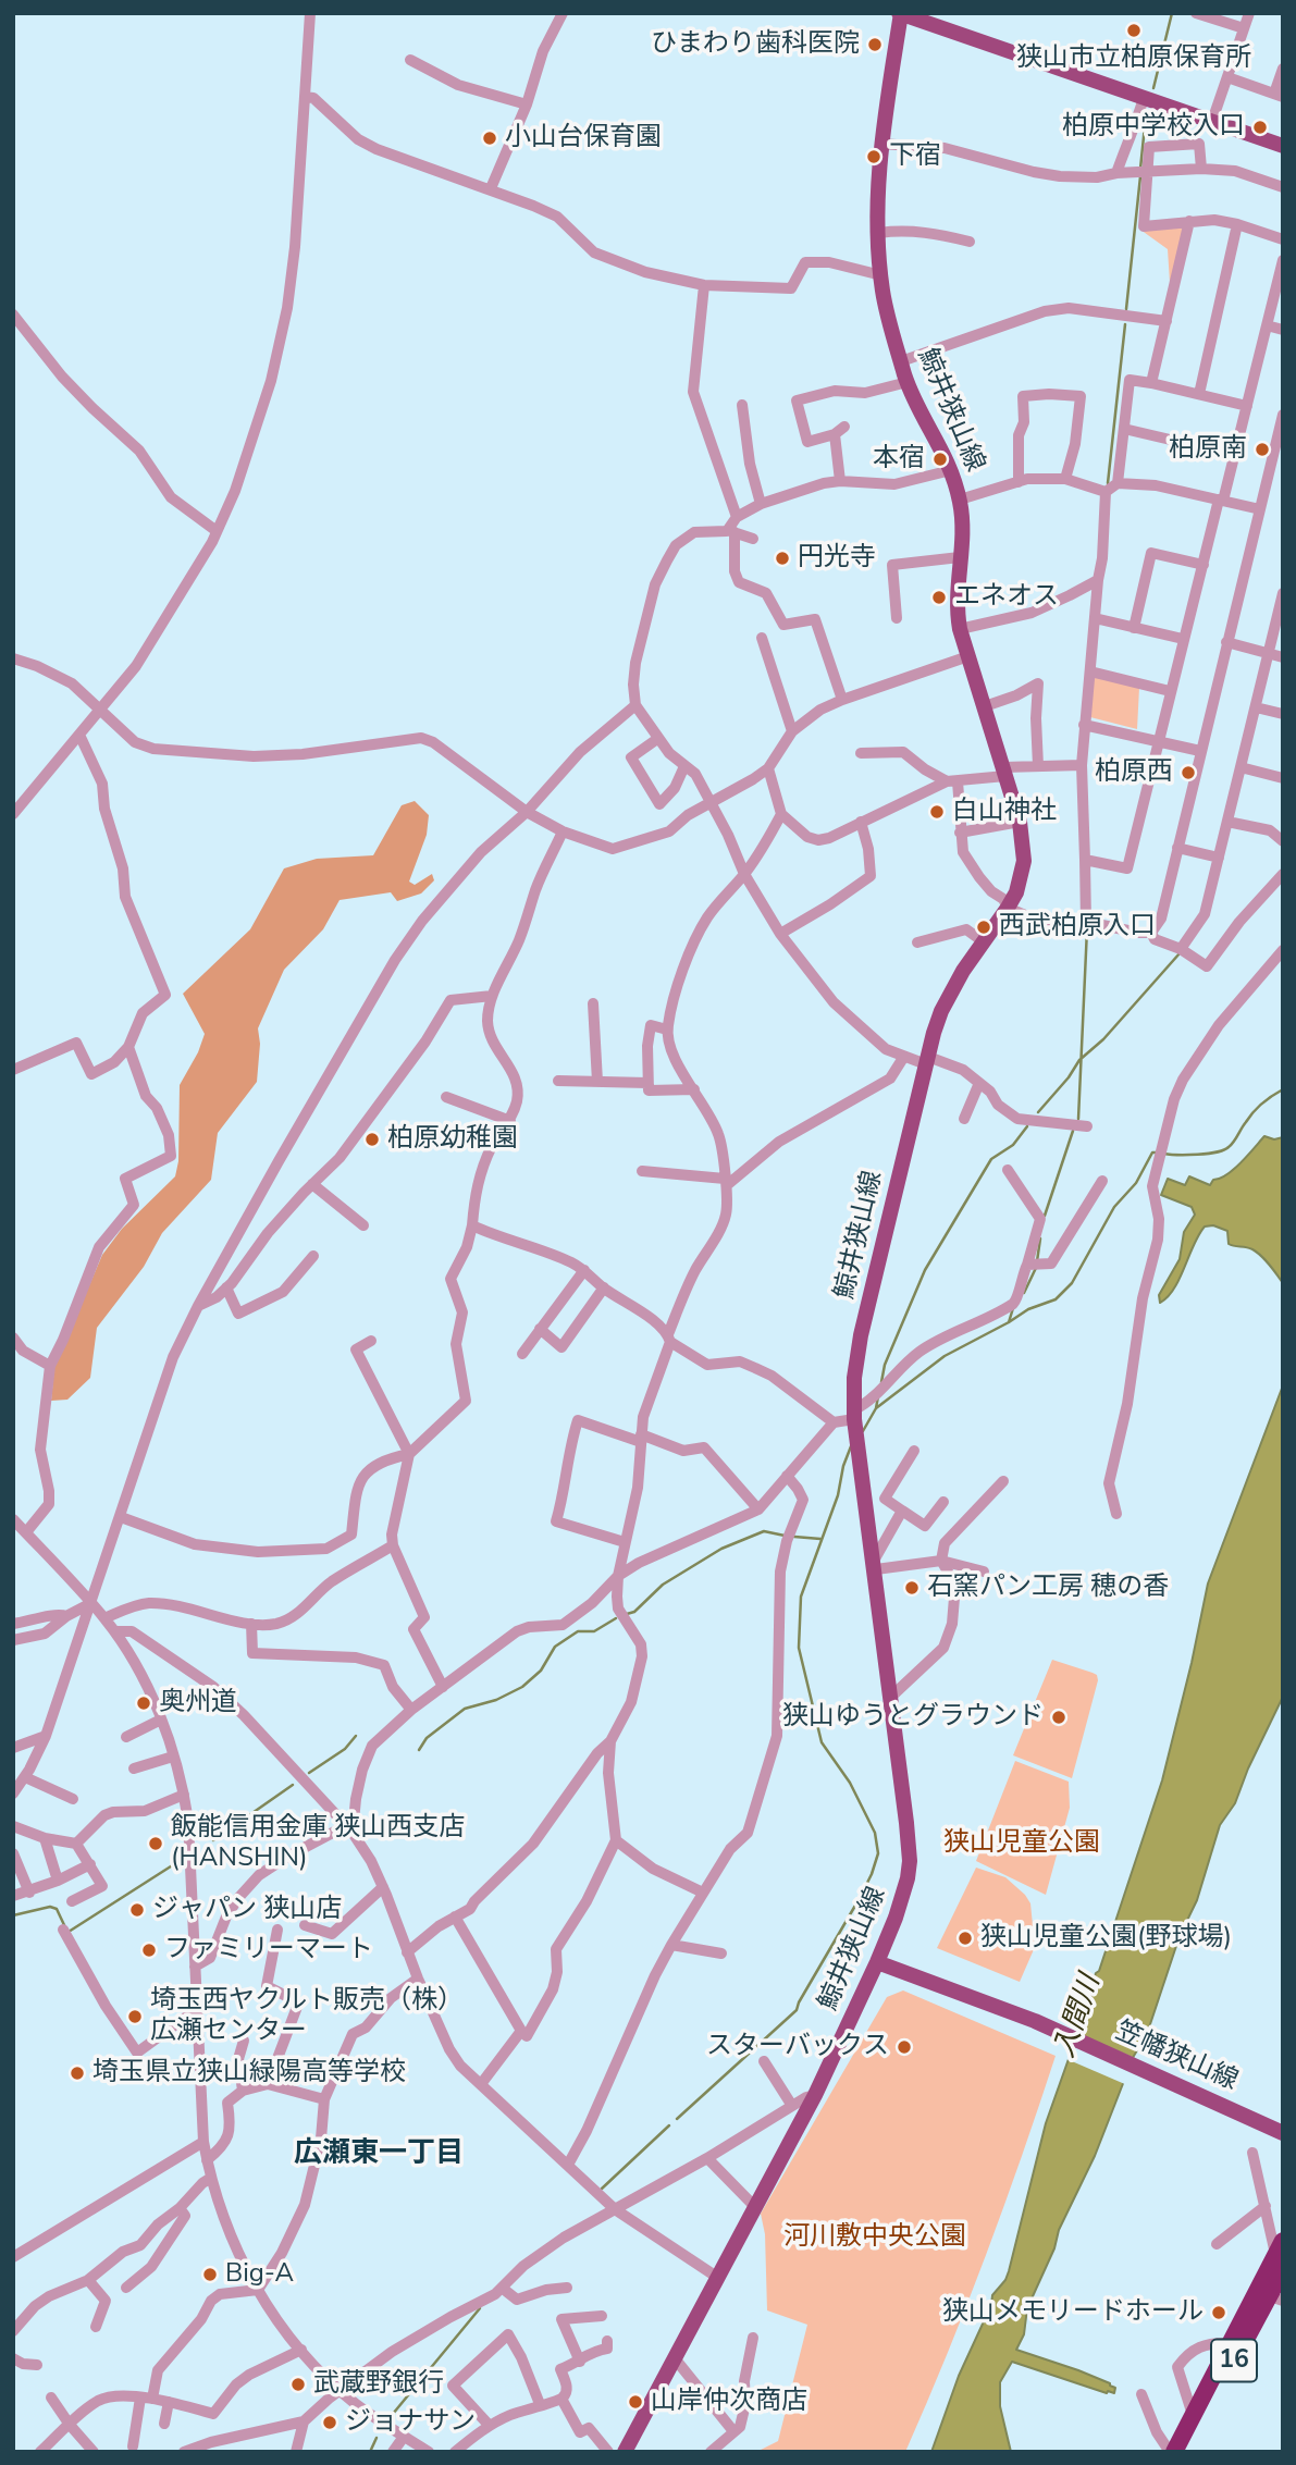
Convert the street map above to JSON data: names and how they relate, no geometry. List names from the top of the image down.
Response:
{
  "streets": {
    "highway": ["16"],
    "main road": ["鯨井狭山線", "笠幡狭山線"]
  },
  "crossings": [
    ["鯨井狭山線", "笠幡狭山線"]
  ],
  "districts": ["広瀬東一丁目"],
  "water": ["入間川"],
  "parks": ["狭山児童公園", "河川敷中央公園"],
  "places": [
    "狭山市立柏原保育所",
    "ひまわり歯科医院",
    "柏原中学校入口",
    "小山台保育園",
    "下宿",
    "柏原南",
    "本宿",
    "円光寺",
    "エネオス",
    "柏原西",
    "白山神社",
    "西武柏原入口",
    "柏原幼稚園",
    "石窯パン工房 穂の香",
    "奥州道",
    "狭山ゆうとグラウンド",
    "飯能信用金庫 狭山西支店 (HANSHIN)",
    "ジャパン 狭山店",
    "狭山児童公園(野球場)",
    "ファミリーマート",
    "埼玉西ヤクルト販売（株） 広瀬センター",
    "スターバックス",
    "埼玉県立狭山緑陽高等学校",
    "Big-A",
    "狭山メモリードホール",
    "武蔵野銀行",
    "山岸仲次商店",
    "ジョナサン"
  ]
}
